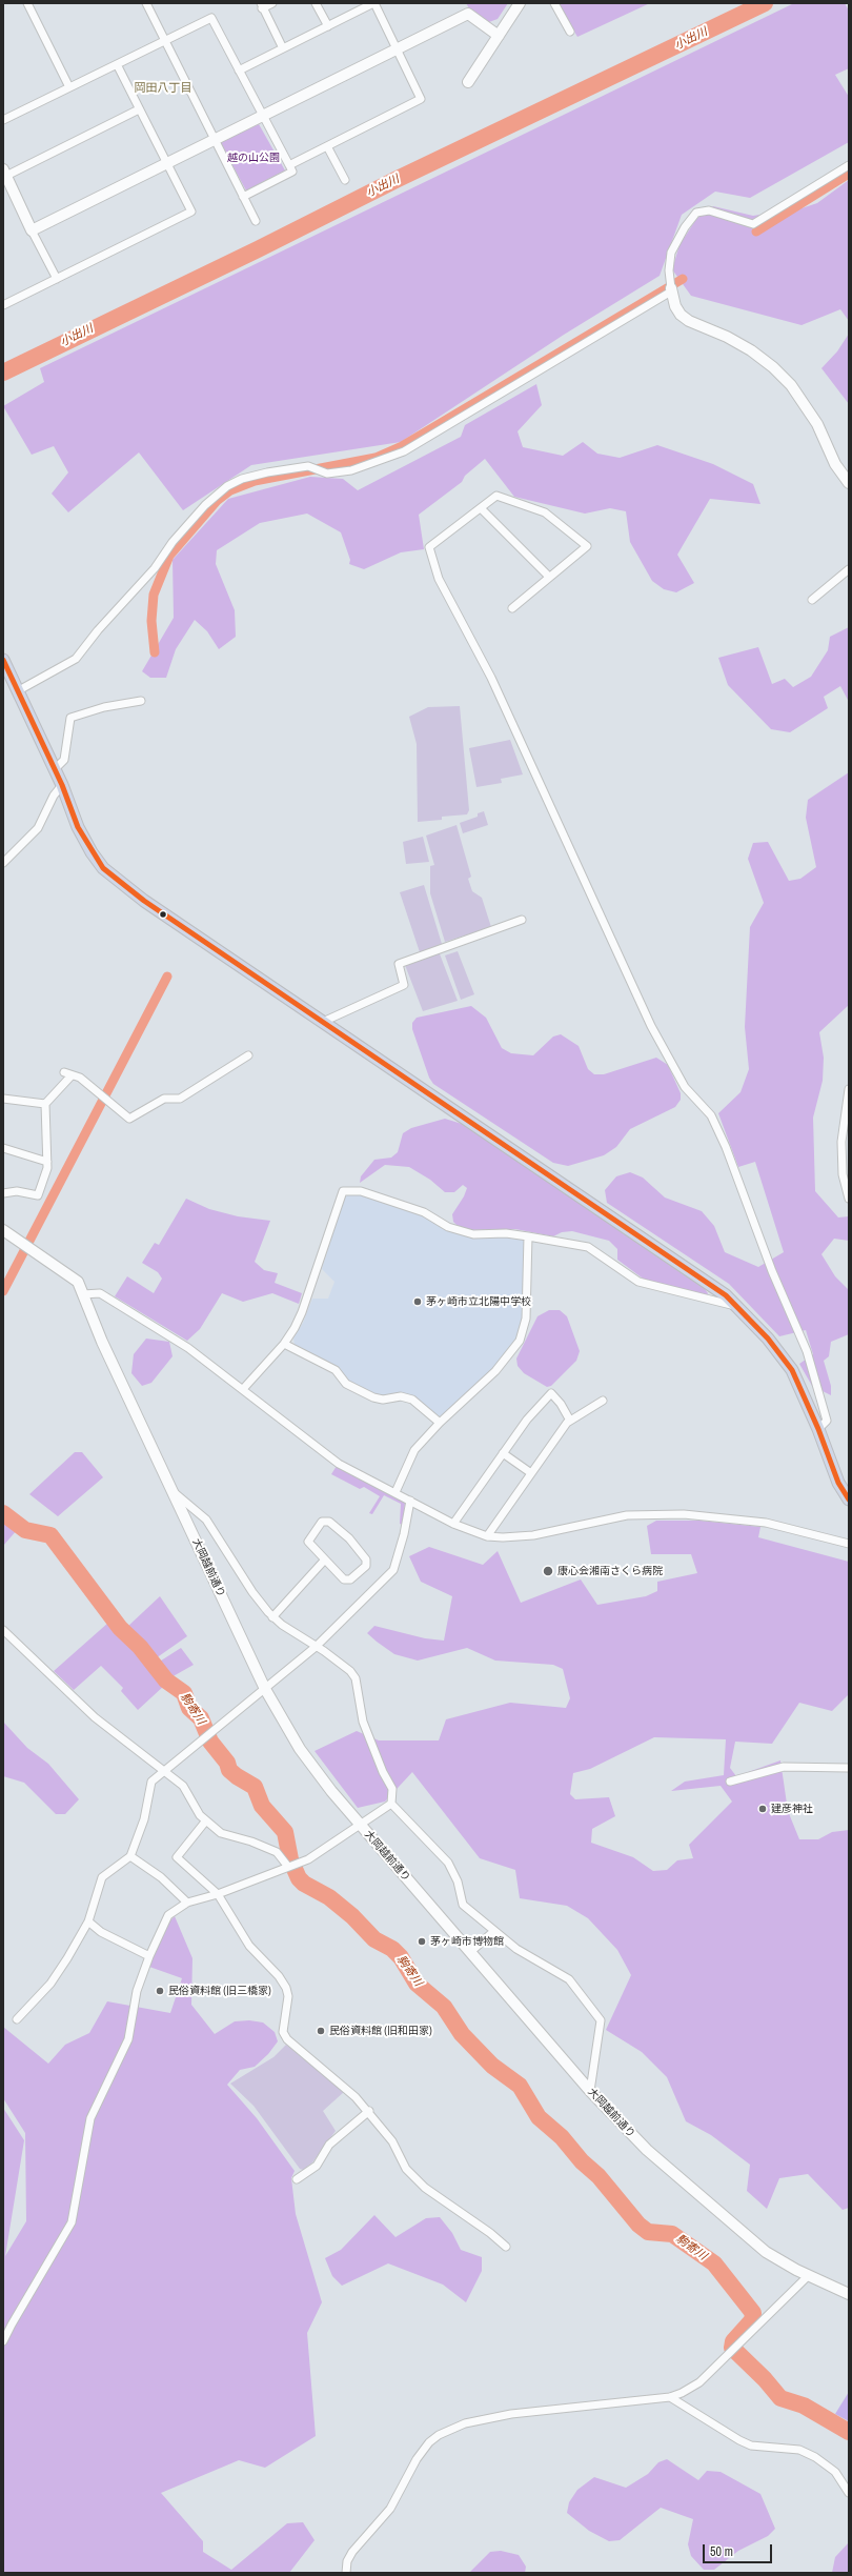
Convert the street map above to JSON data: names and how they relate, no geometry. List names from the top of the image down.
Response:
{
  "streets": {
    "street": ["大岡越前通り"]
  },
  "districts": ["岡田八丁目"],
  "water": ["小出川", "駒寄川"],
  "parks": ["越の山公園"],
  "places": [
    "茅ヶ崎市立北陽中学校",
    "康心会湘南さくら病院",
    "建彦神社",
    "茅ヶ崎市博物館",
    "民俗資料館 (旧三橋家)",
    "民俗資料館 (旧和田家)"
  ],
  "scale_bar": "50 m"
}
